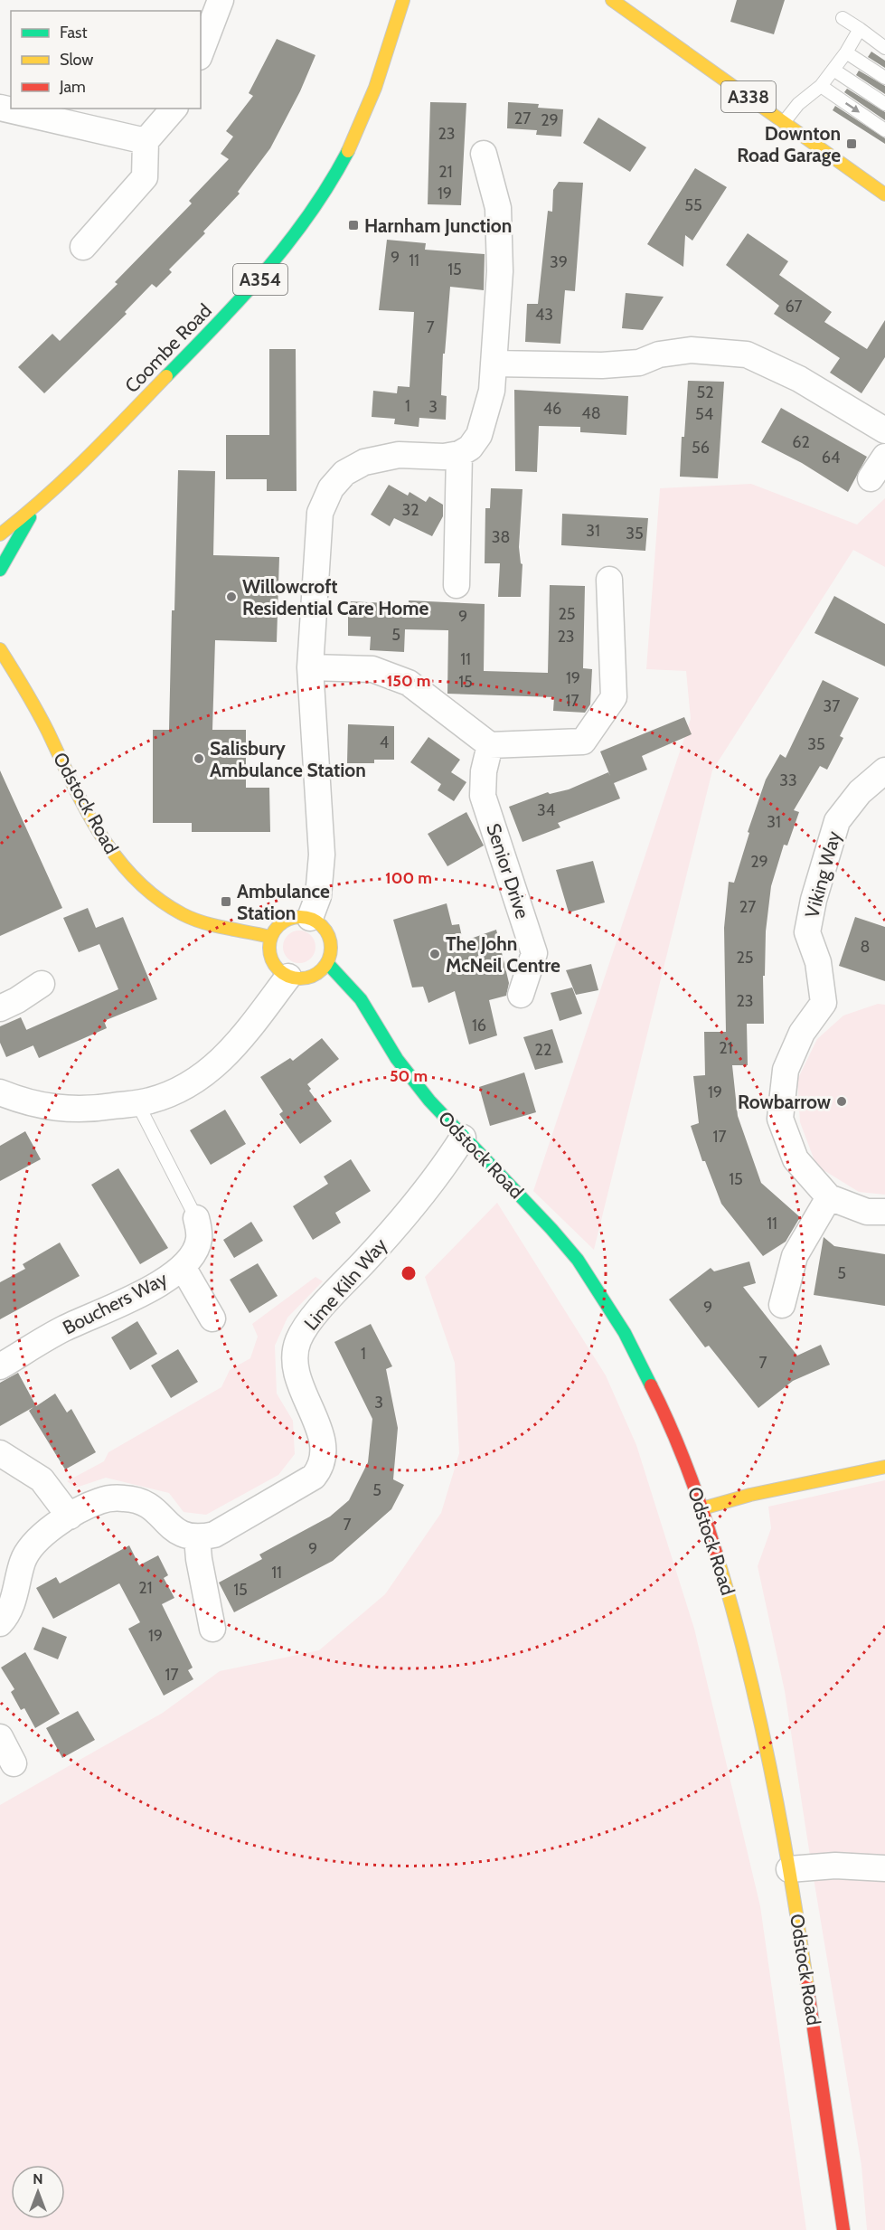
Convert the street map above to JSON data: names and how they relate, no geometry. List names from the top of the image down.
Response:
{
  "streets": {
    "main road": [
      "A338",
      "A354",
      "Coombe Road",
      "Odstock Road"
    ],
    "street": [
      "Senior Drive",
      "Viking Way",
      "Lime Kiln Way",
      "Bouchers Way"
    ]
  },
  "crossings": [
    ["Odstock Road", "Lime Kiln Way"]
  ],
  "places": {
    "transit": ["Downton Road Garage", "Harnham Junction", "Ambulance Station"],
    "other": [
      "Willowcroft Residential Care Home",
      "Salisbury Ambulance Station",
      "The John McNeil Centre",
      "Rowbarrow"
    ]
  },
  "house_numbers": [
    "27",
    "29",
    "23",
    "21",
    "19",
    "55",
    "9",
    "11",
    "39",
    "15",
    "67",
    "43",
    "7",
    "52",
    "1",
    "3",
    "46",
    "48",
    "54",
    "62",
    "56",
    "64",
    "32",
    "31",
    "35",
    "38",
    "25",
    "9",
    "5",
    "23",
    "11",
    "19",
    "15",
    "17",
    "37",
    "4",
    "35",
    "33",
    "34",
    "31",
    "29",
    "27",
    "8",
    "25",
    "23",
    "16",
    "21",
    "22",
    "19",
    "17",
    "15",
    "11",
    "5",
    "9",
    "1",
    "7",
    "3",
    "5",
    "7",
    "9",
    "11",
    "21",
    "15",
    "19",
    "17"
  ],
  "legend": ["Fast", "Slow", "Jam"],
  "north": "top",
  "rings": ["150 m", "100 m", "50 m"]
}
